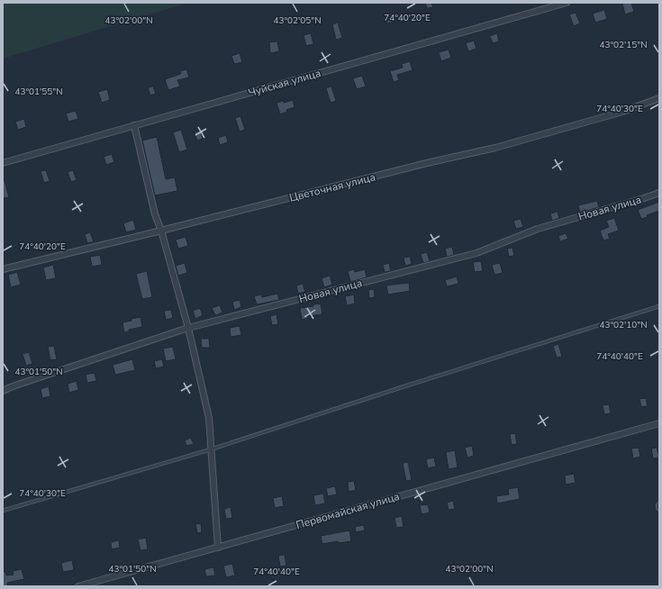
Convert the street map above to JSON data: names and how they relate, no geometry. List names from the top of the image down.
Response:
{
  "streets": {
    "street": [
      "Чуйская улица",
      "Цветочная улица",
      "Новая улица",
      "Первомайская улица"
    ]
  },
  "coordinates": [
    "74°40'20\"E",
    "43°02'00\"N",
    "43°02'05\"N",
    "43°02'15\"N",
    "43°01'55\"N",
    "74°40'30\"E",
    "43°02'10\"N",
    "74°40'40\"E",
    "43°01'50\"N"
  ]
}
